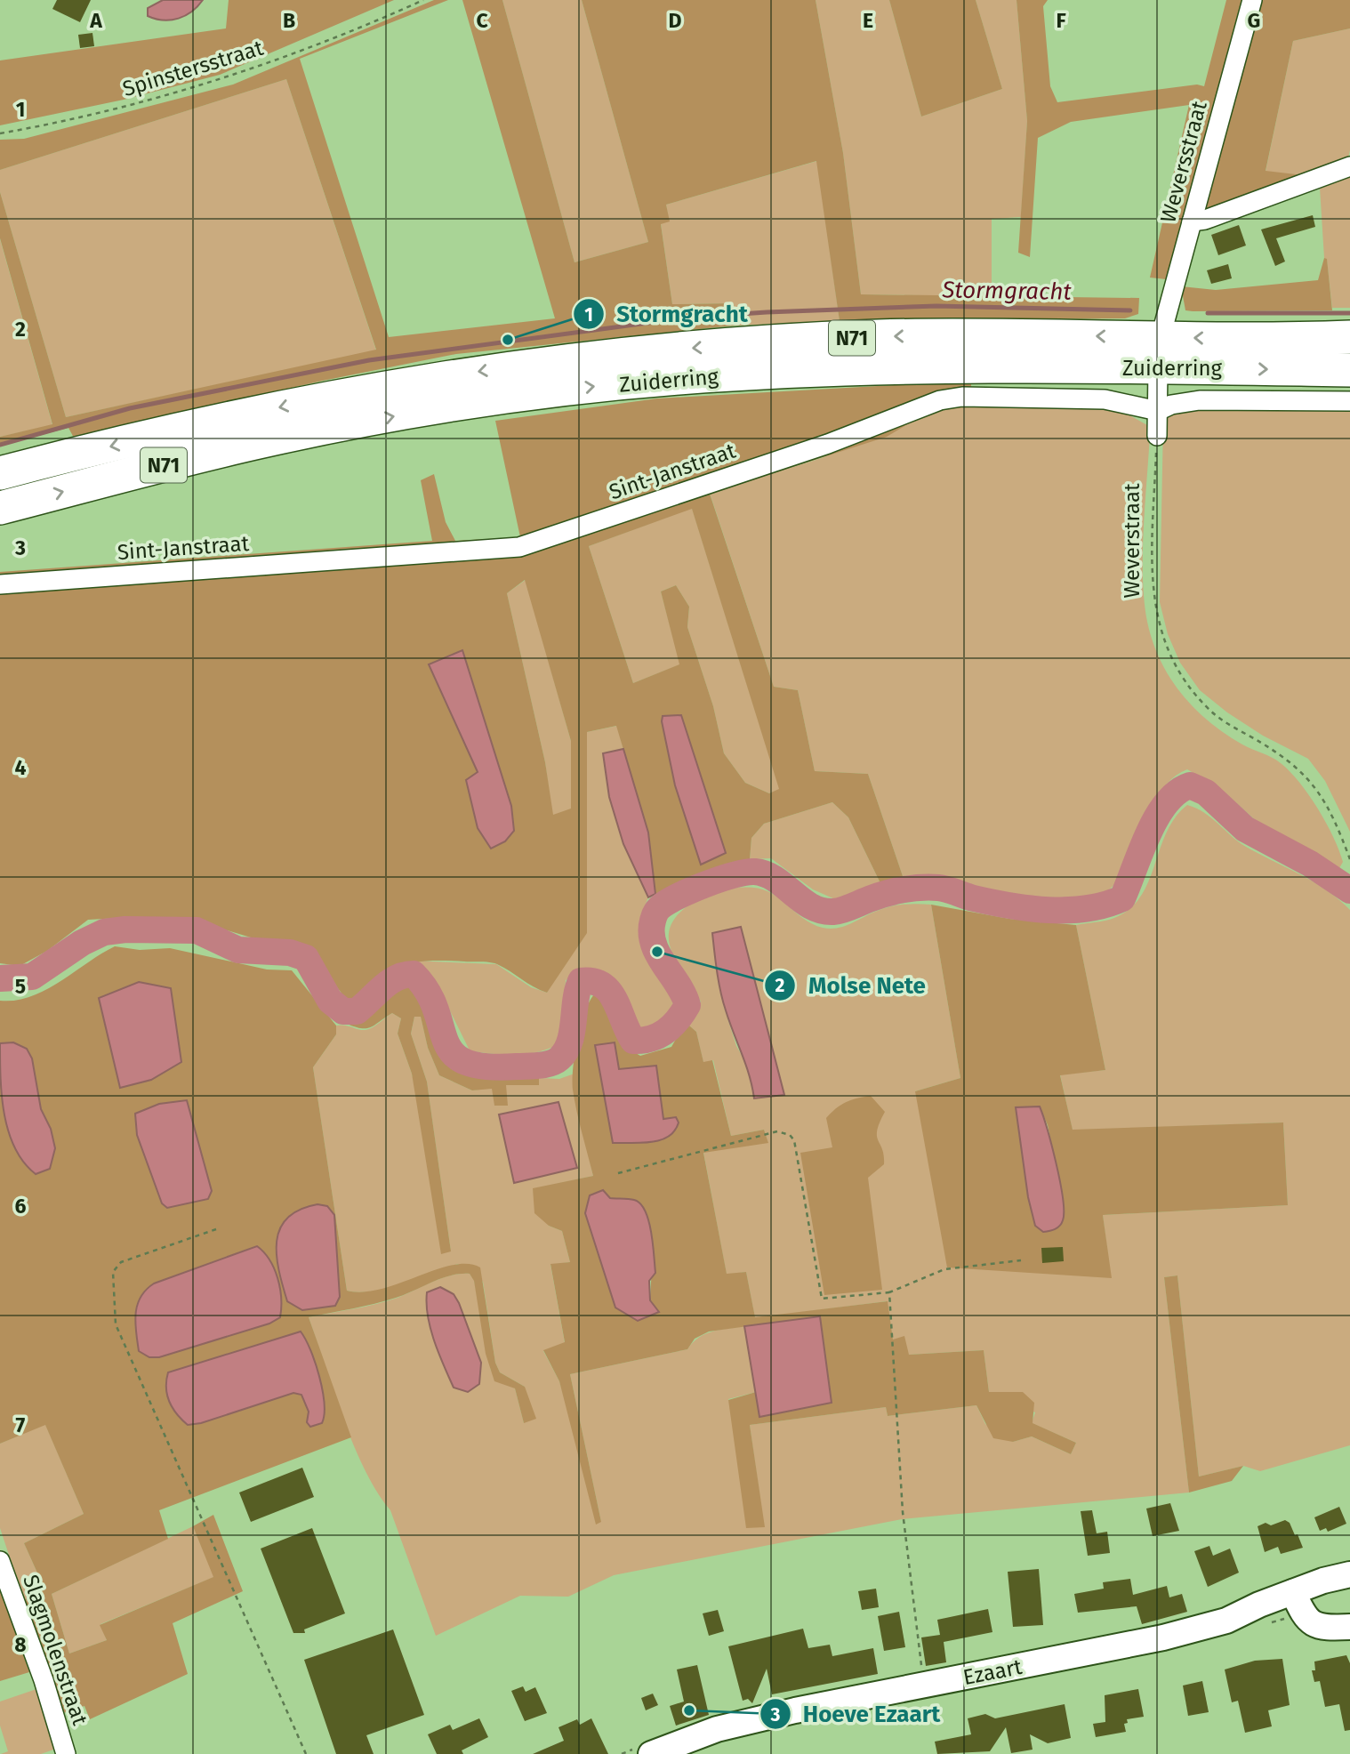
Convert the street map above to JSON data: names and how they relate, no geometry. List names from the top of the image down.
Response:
{
  "streets": {
    "highway": ["N71", "Zuiderring"],
    "main road": ["Ezaart"],
    "street": ["Weversstraat", "Sint-Janstraat", "Slagmolenstraat"],
    "path": ["Spinstersstraat", "Weverstraat"]
  },
  "crossings": [
    ["Weversstraat", "Zuiderring"]
  ],
  "water": ["Stormgracht"],
  "places": ["Stormgracht", "Molse Nete", "Hoeve Ezaart"],
  "grid": {
    "columns": [
      "A",
      "B",
      "C",
      "D",
      "E",
      "F",
      "G"
    ],
    "rows": [
      "1",
      "2",
      "3",
      "4",
      "5",
      "6",
      "7",
      "8"
    ]
  }
}
